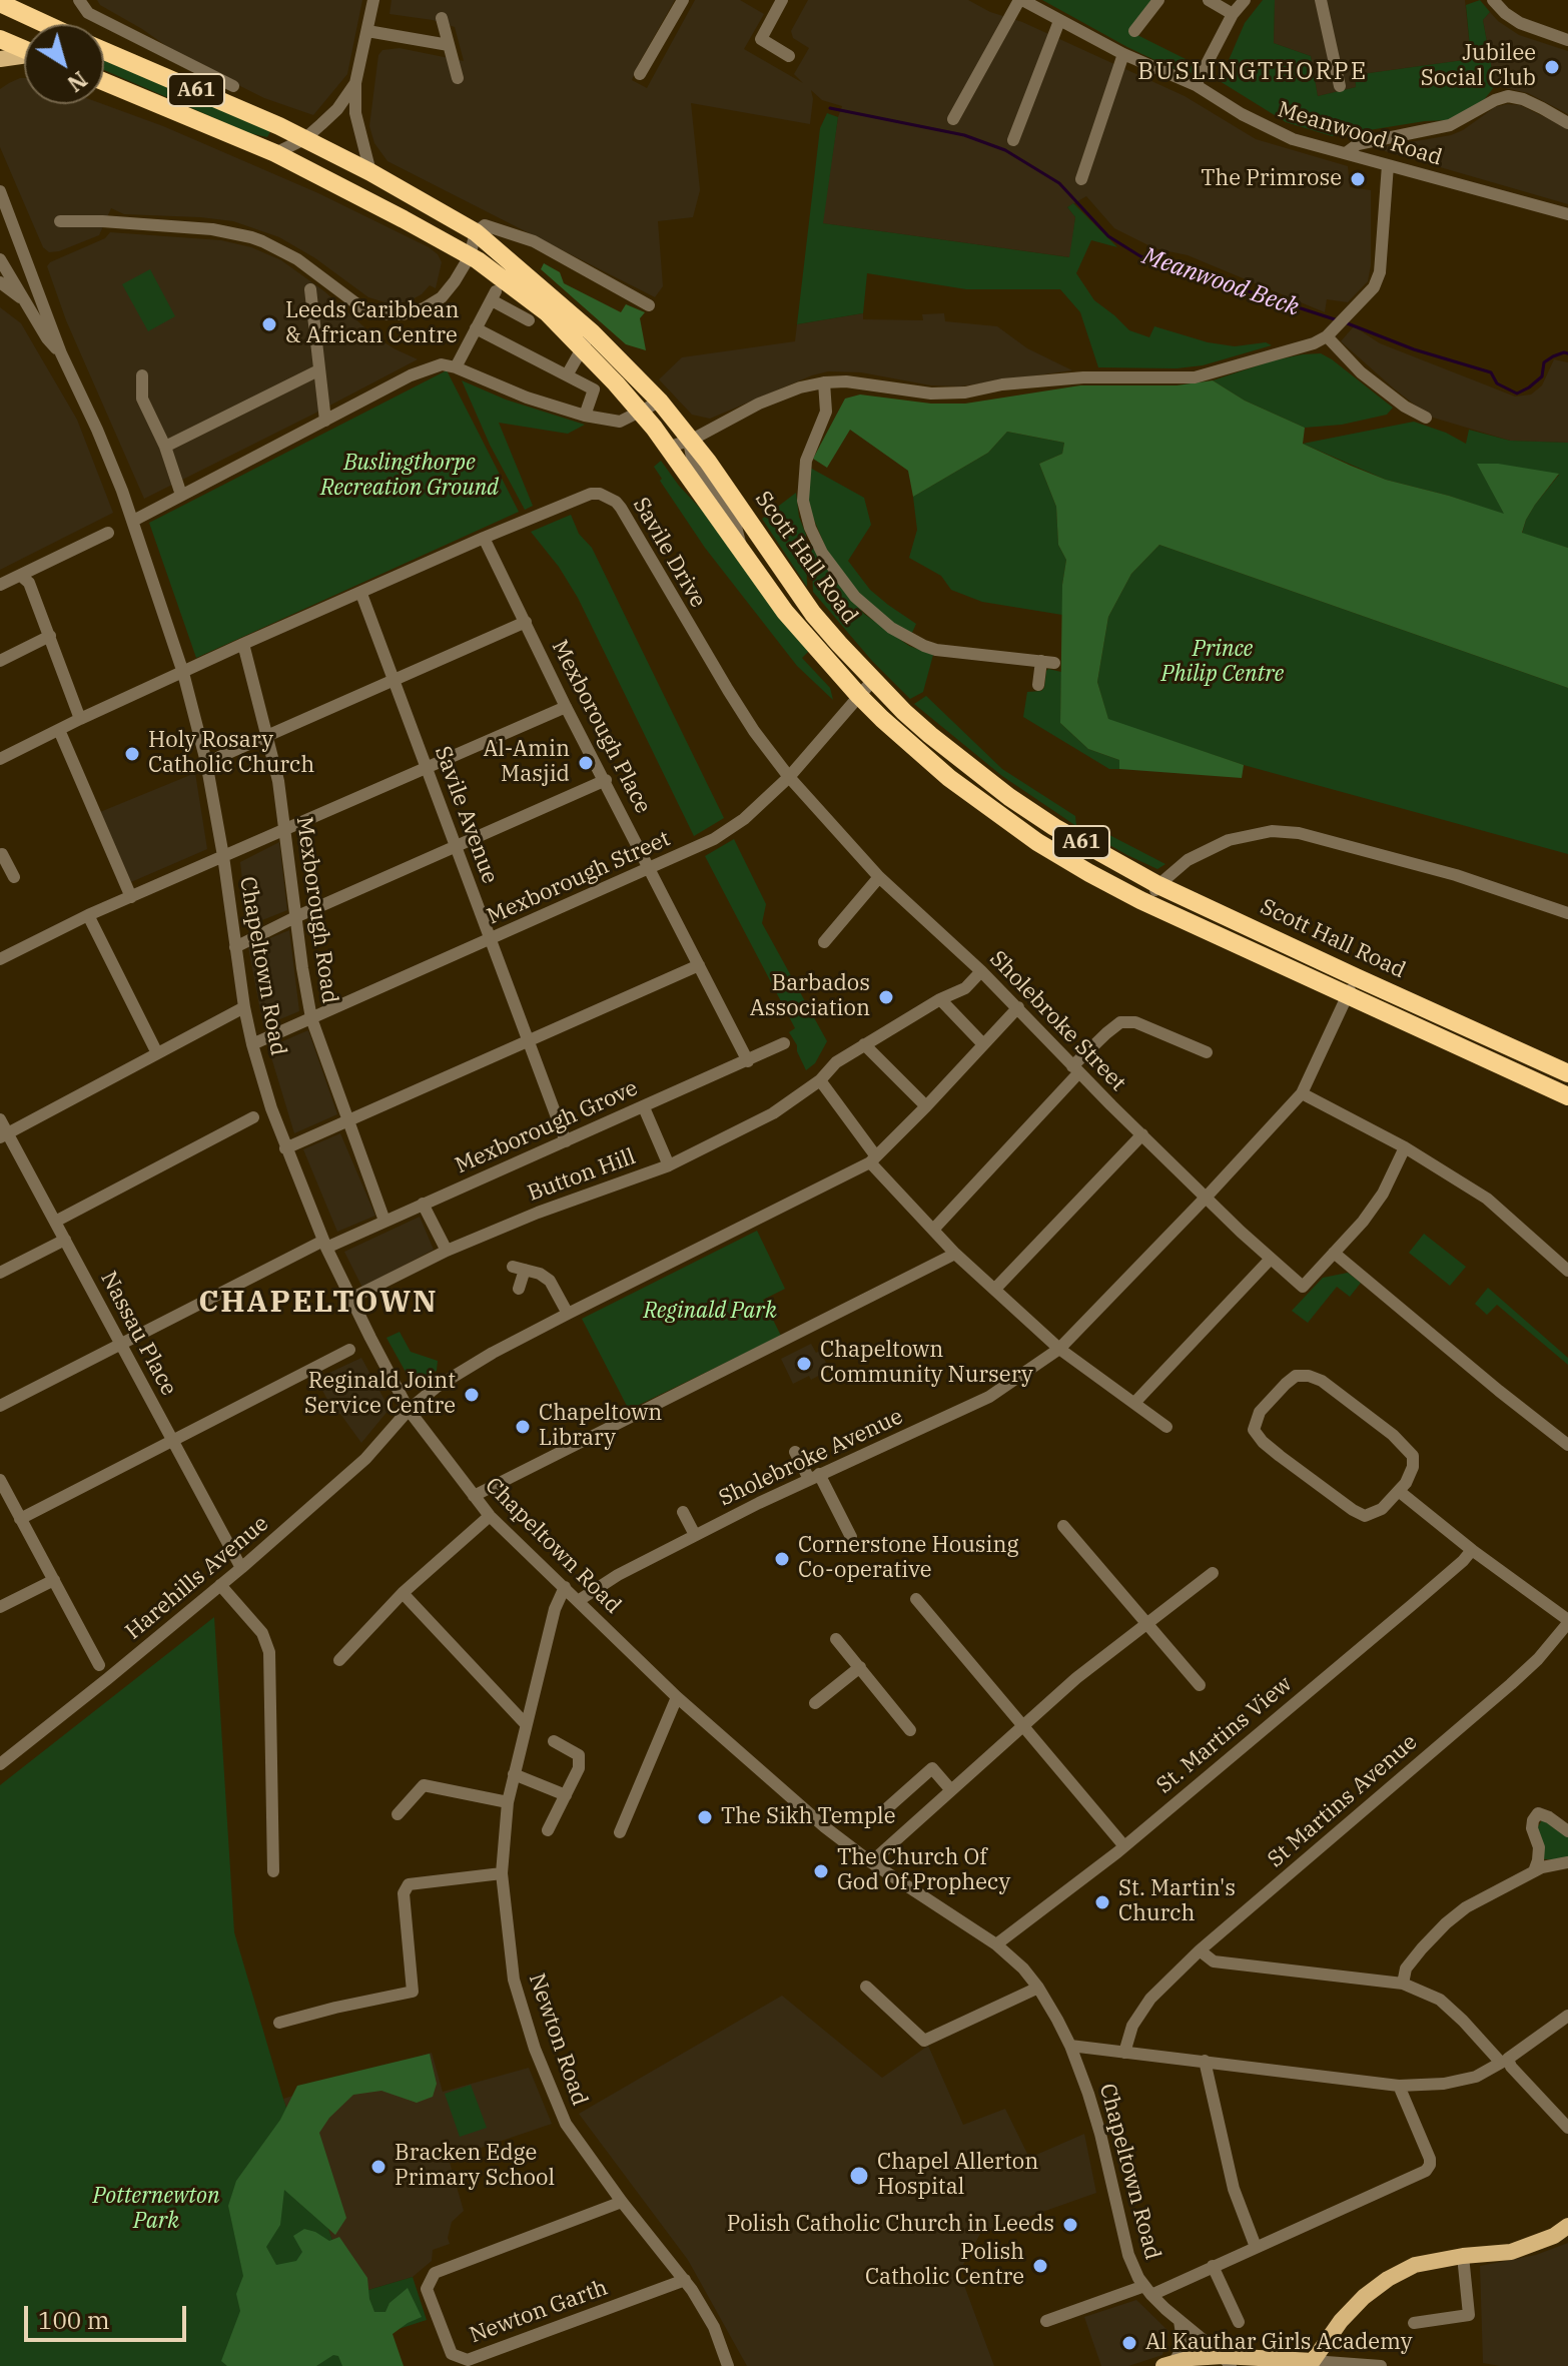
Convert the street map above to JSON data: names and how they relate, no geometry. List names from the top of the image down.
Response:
{
  "streets": {
    "highway": ["A61", "Scott Hall Road"],
    "street": [
      "Meanwood Road",
      "Savile Drive",
      "Mexborough Place",
      "Savile Avenue",
      "Mexborough Street",
      "Mexborough Road",
      "Chapeltown Road",
      "Sholebroke Street",
      "Mexborough Grove",
      "Button Hill",
      "Nassau Place",
      "Sholebroke Avenue",
      "Harehills Avenue",
      "St. Martins View",
      "St Martins Avenue",
      "Newton Road",
      "Newton Garth"
    ]
  },
  "crossings": [
    ["Savile Drive", "Mexborough Place"],
    ["Savile Drive", "Savile Avenue"],
    ["Savile Drive", "Mexborough Street"],
    ["Savile Drive", "Mexborough Road"],
    ["Savile Drive", "Chapeltown Road"],
    ["Savile Drive", "Sholebroke Street"],
    ["Scott Hall Road", "Mexborough Street"],
    ["Scott Hall Road", "Sholebroke Avenue"],
    ["Mexborough Place", "Mexborough Street"],
    ["Mexborough Place", "Mexborough Grove"],
    ["Savile Avenue", "Mexborough Street"],
    ["Savile Avenue", "Mexborough Grove"],
    ["Mexborough Street", "Mexborough Road"],
    ["Mexborough Street", "Chapeltown Road"],
    ["Mexborough Street", "Sholebroke Street"],
    ["Mexborough Road", "Mexborough Grove"],
    ["Chapeltown Road", "Mexborough Grove"],
    ["Chapeltown Road", "Button Hill"],
    ["Chapeltown Road", "Sholebroke Avenue"],
    ["Chapeltown Road", "Harehills Avenue"],
    ["Chapeltown Road", "St. Martins View"],
    ["Chapeltown Road", "Newton Road"],
    ["Sholebroke Street", "Button Hill"],
    ["Sholebroke Street", "Sholebroke Avenue"],
    ["Sholebroke Street", "Harehills Avenue"],
    ["Mexborough Grove", "Nassau Place"],
    ["Nassau Place", "Harehills Avenue"],
    ["Newton Road", "Newton Garth"]
  ],
  "districts": ["BUSLINGTHORPE", "CHAPELTOWN"],
  "water": ["Meanwood Beck"],
  "parks": [
    "Buslingthorpe Recreation Ground",
    "Prince Philip Centre",
    "Reginald Park",
    "Potternewton Park"
  ],
  "places": [
    "Jubilee Social Club",
    "The Primrose",
    "Leeds Caribbean & African Centre",
    "Holy Rosary Catholic Church",
    "Al-Amin Masjid",
    "Barbados Association",
    "Chapeltown Community Nursery",
    "Reginald Joint Service Centre",
    "Chapeltown Library",
    "Cornerstone Housing Co-operative",
    "The Sikh Temple",
    "The Church Of God Of Prophecy",
    "St. Martin's Church",
    "Bracken Edge Primary School",
    "Chapel Allerton Hospital",
    "Polish Catholic Church in Leeds",
    "Polish Catholic Centre",
    "Al Kauthar Girls Academy"
  ],
  "scale_bar": "100 m",
  "north": "bottom right"
}
